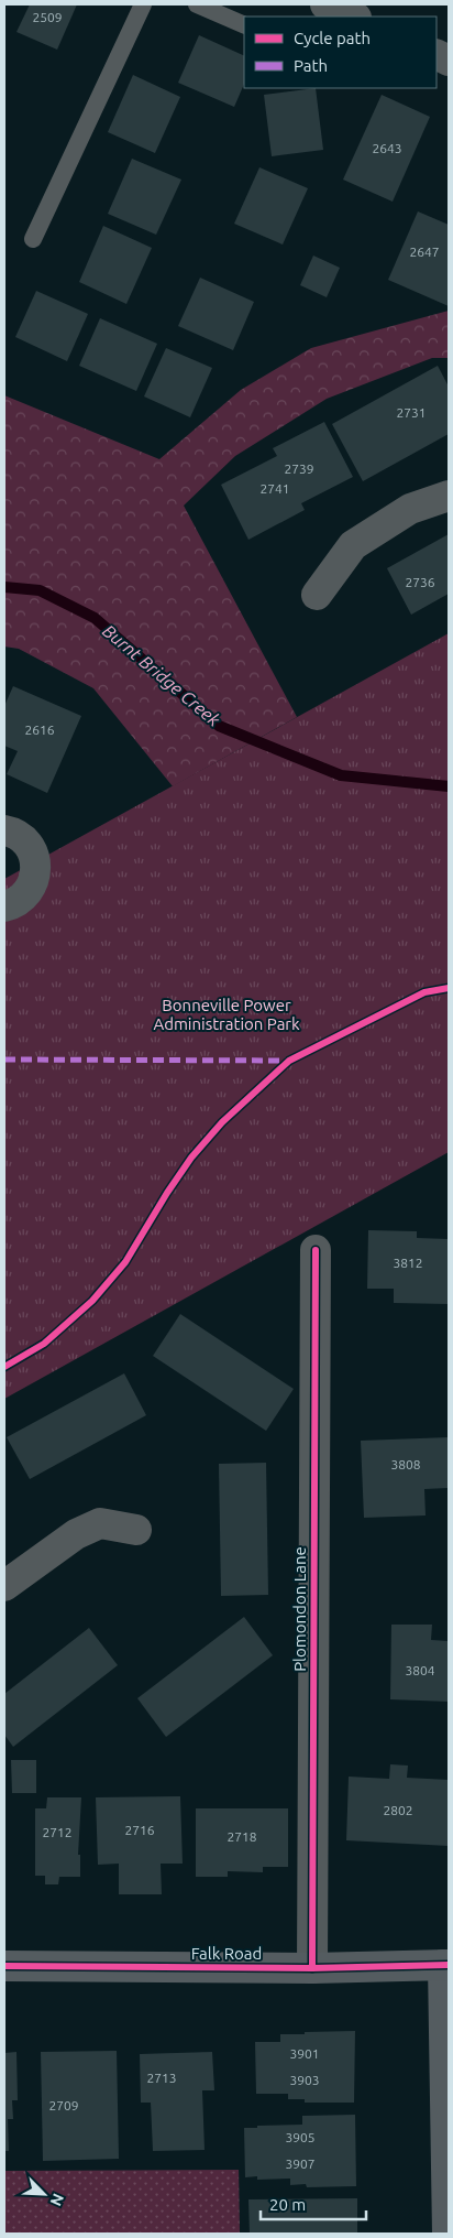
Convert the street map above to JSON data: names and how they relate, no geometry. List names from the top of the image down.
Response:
{
  "streets": {
    "street": ["Plomondon Lane", "Falk Road"]
  },
  "crossings": [
    ["Plomondon Lane", "Falk Road"]
  ],
  "water": ["Burnt Bridge Creek"],
  "parks": ["Bonneville Power Administration Park"],
  "house_numbers": [
    "2509",
    "2643",
    "2647",
    "2731",
    "2739",
    "2741",
    "2736",
    "2616",
    "3812",
    "3808",
    "3804",
    "2802",
    "2716",
    "2712",
    "2718",
    "3901",
    "2713",
    "3903",
    "2709",
    "3905",
    "3907"
  ],
  "legend": ["Cycle path", "Path"],
  "scale_bar": "20 m",
  "north": "bottom right"
}
